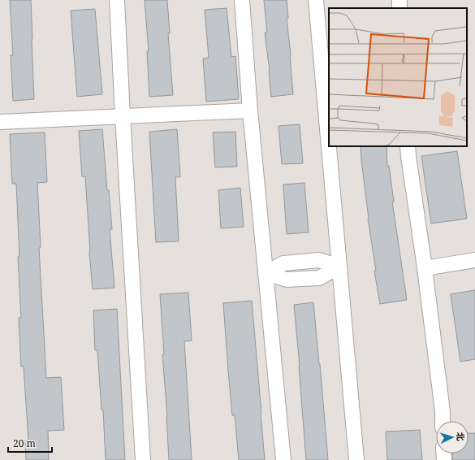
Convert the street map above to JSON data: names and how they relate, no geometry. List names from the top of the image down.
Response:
{
  "scale_bar": "20 m",
  "north": "right"
}
